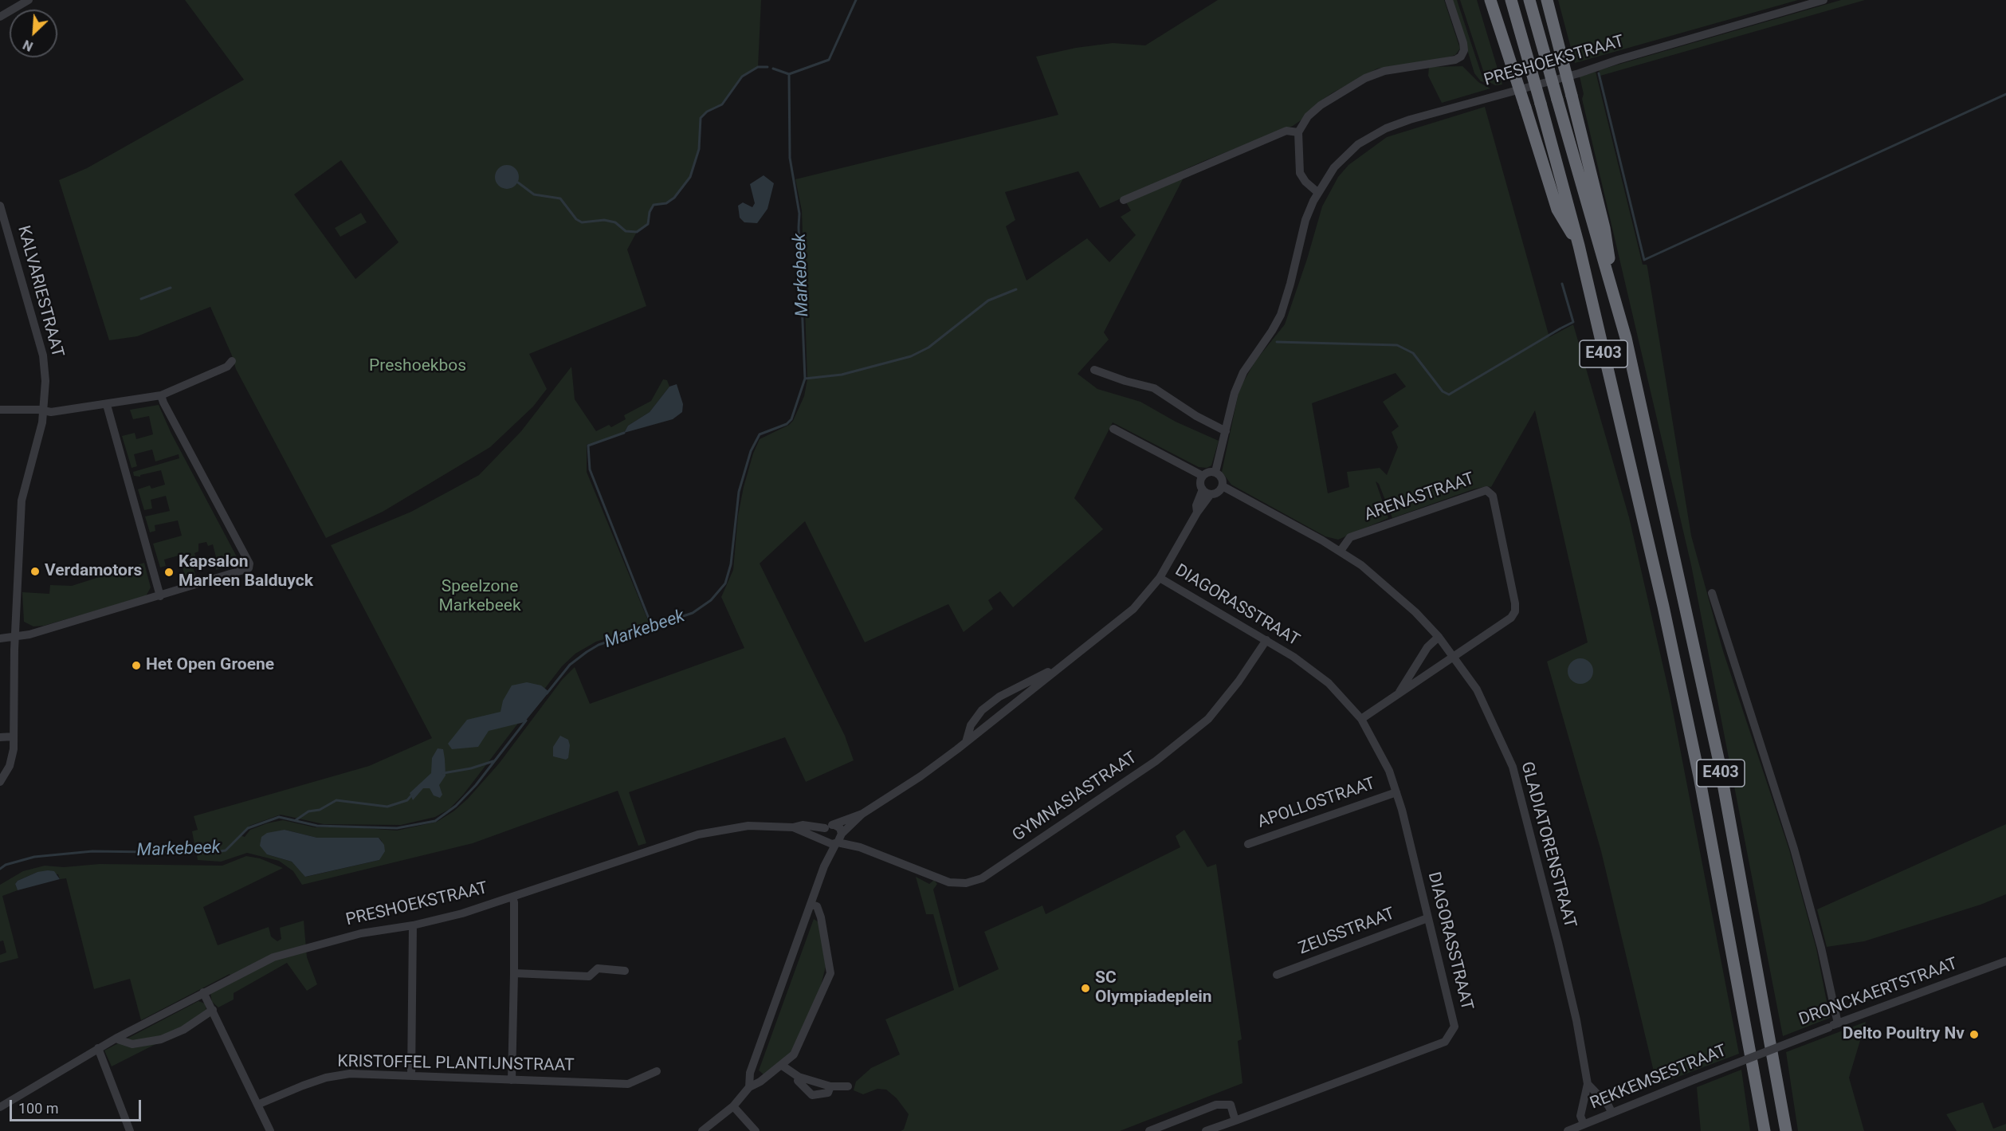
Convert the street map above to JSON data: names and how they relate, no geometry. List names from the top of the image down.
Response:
{
  "streets": {
    "highway": ["E403"],
    "street": [
      "PRESHOEKSTRAAT",
      "KALVARIESTRAAT",
      "ARENASTRAAT",
      "DIAGORASSTRAAT",
      "GYMNASIASTRAAT",
      "APOLLOSTRAAT",
      "GLADIATORENSTRAAT",
      "ZEUSSTRAAT",
      "DRONCKAERTSTRAAT",
      "KRISTOFFEL PLANTIJNSTRAAT",
      "REKKEMSESTRAAT"
    ]
  },
  "crossings": [
    ["PRESHOEKSTRAAT", "GYMNASIASTRAAT"],
    ["PRESHOEKSTRAAT", "GLADIATORENSTRAAT"],
    ["ARENASTRAAT", "GLADIATORENSTRAAT"],
    ["DIAGORASSTRAAT", "GYMNASIASTRAAT"],
    ["DIAGORASSTRAAT", "APOLLOSTRAAT"],
    ["DIAGORASSTRAAT", "ZEUSSTRAAT"],
    ["GLADIATORENSTRAAT", "REKKEMSESTRAAT"],
    ["DRONCKAERTSTRAAT", "REKKEMSESTRAAT"]
  ],
  "water": ["Markebeek"],
  "parks": ["Preshoekbos", "Speelzone Markebeek"],
  "places": [
    "Verdamotors",
    "Kapsalon Marleen Balduyck",
    "Het Open Groene",
    "SC Olympiadeplein",
    "Delto Poultry Nv"
  ],
  "scale_bar": "100 m",
  "north": "bottom left"
}
